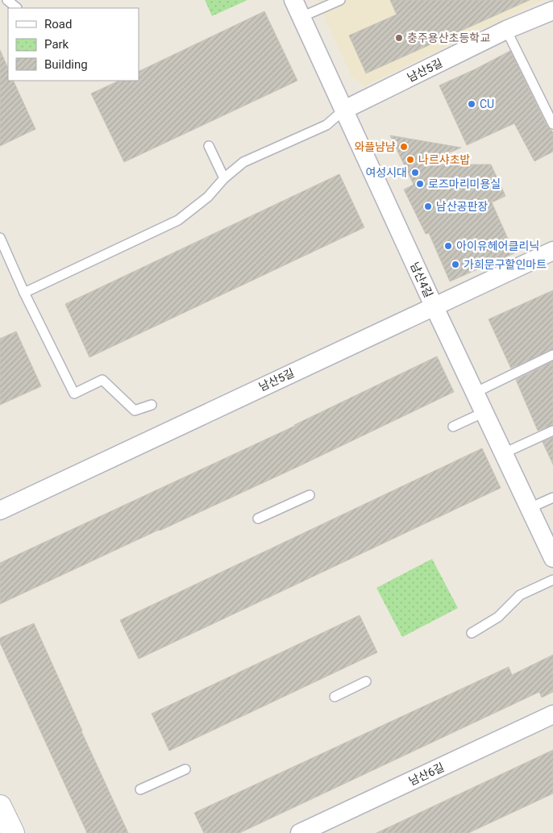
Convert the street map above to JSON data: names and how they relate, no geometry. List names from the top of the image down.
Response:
{
  "streets": {
    "street": ["남산5길", "남산4길", "남산6길"]
  },
  "crossings": [
    ["남산5길", "남산4길"]
  ],
  "places": [
    "충주용산초등학교",
    "CU",
    "와플냠냠",
    "나르샤초밥",
    "여성시대",
    "로즈마리미용실",
    "남산공판장",
    "아이유헤어클리닉",
    "가희문구할인마트"
  ],
  "legend": ["Road", "Park", "Building"]
}
